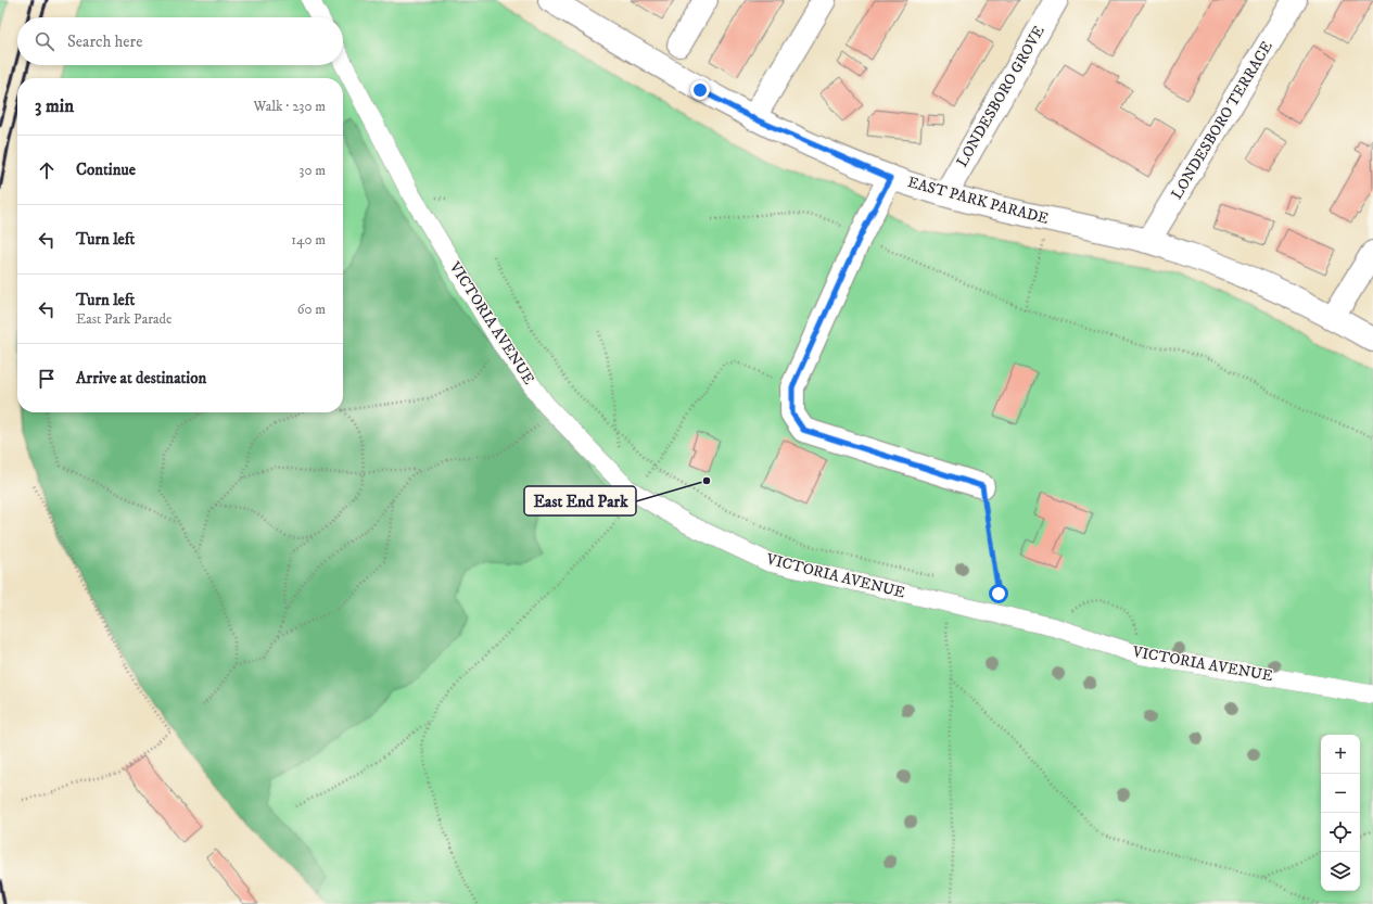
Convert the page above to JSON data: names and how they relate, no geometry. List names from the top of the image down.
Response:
{
  "streets": {
    "street": [
      "LONDESBORO GROVE",
      "LONDESBORO TERRACE",
      "EAST PARK PARADE",
      "VICTORIA AVENUE"
    ]
  },
  "crossings": [
    ["LONDESBORO GROVE", "EAST PARK PARADE"],
    ["LONDESBORO TERRACE", "EAST PARK PARADE"]
  ],
  "places": ["East End Park"],
  "page": {
    "search": "Search here",
    "heading": ["3 min", "Walk · 230 m"],
    "list": [
      ["Continue", "30 m"],
      ["Turn left", "140 m"],
      ["Turn left", "East Park Parade", "60 m"],
      "Arrive at destination"
    ],
    "map_buttons": ["+", "−"]
  }
}
